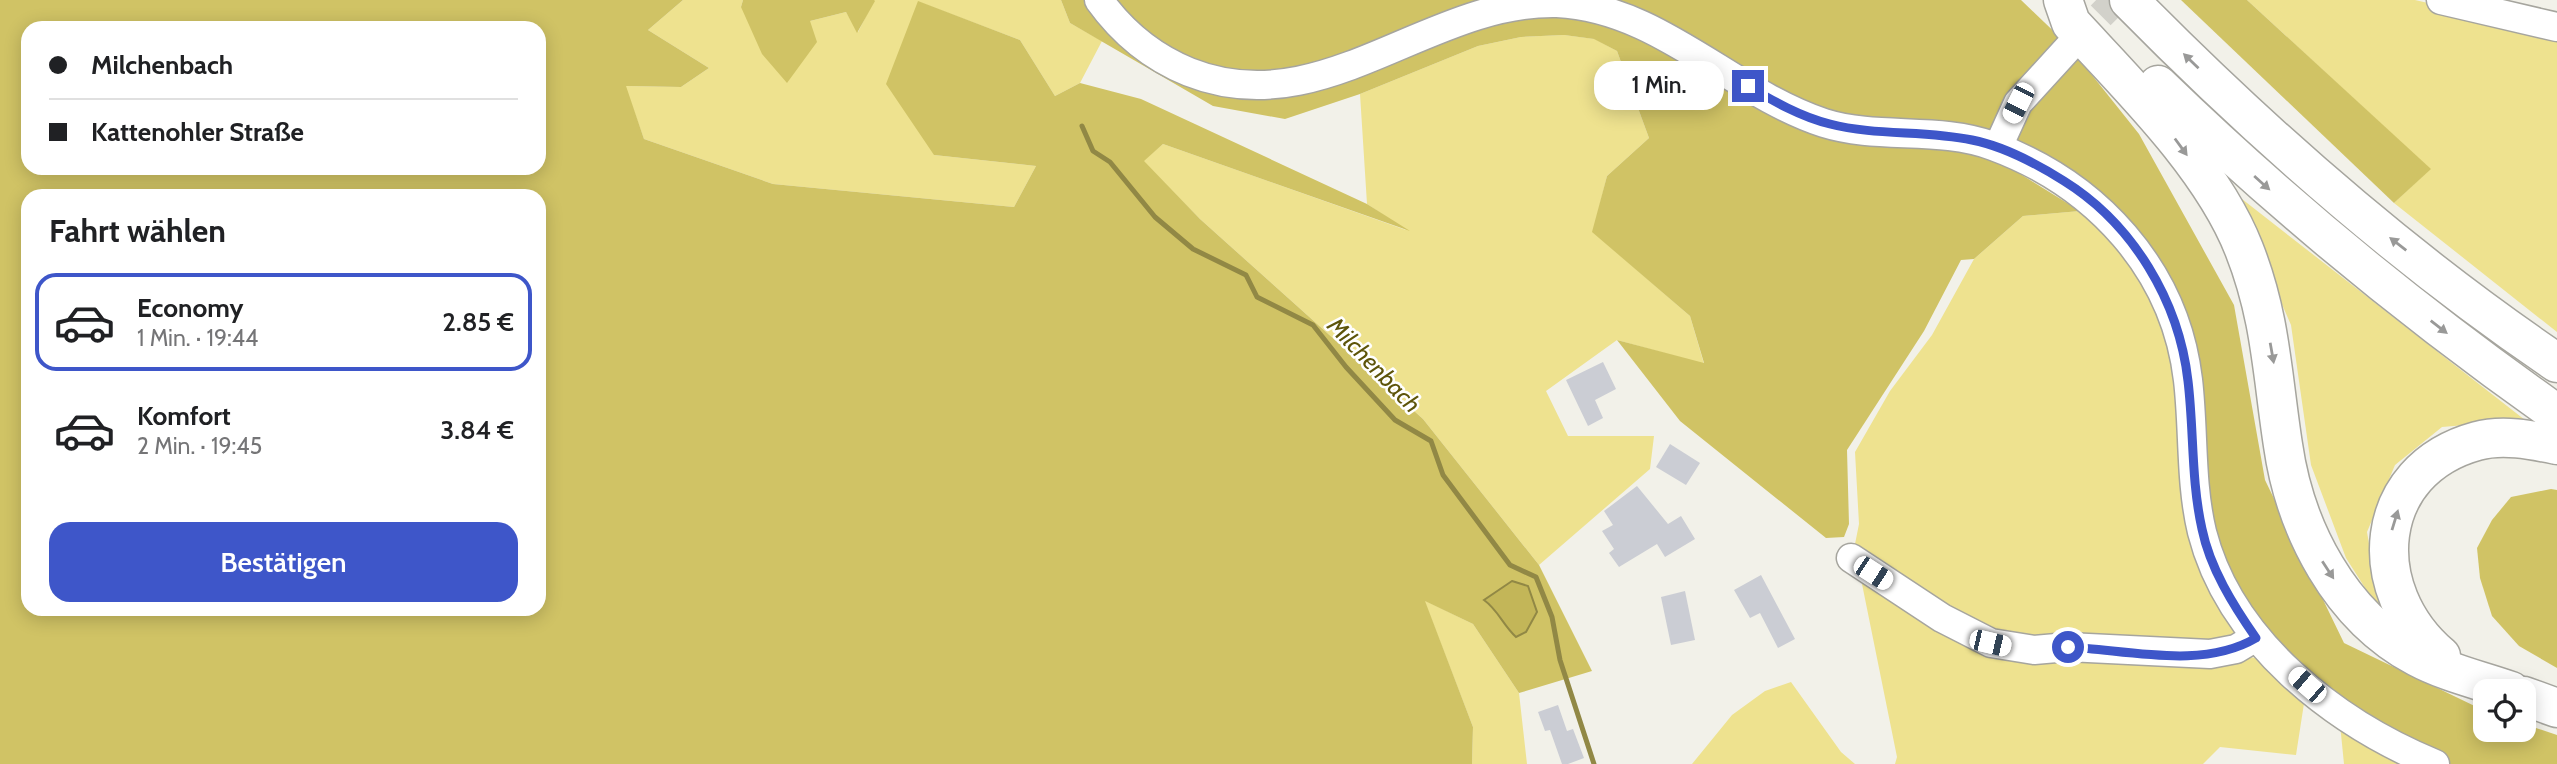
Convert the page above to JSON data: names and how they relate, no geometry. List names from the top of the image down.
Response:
{
  "water": ["Milchenbach"],
  "page": {
    "banner": ["Milchenbach", "Kattenohler Straße"],
    "bubble": "1 Min.",
    "heading": "Fahrt wählen",
    "list": [
      {
        "name": "Economy",
        "note": "1 Min. · 19:44",
        "value": "2.85 €"
      },
      {
        "name": "Komfort",
        "note": "2 Min. · 19:45",
        "value": "3.84 €"
      }
    ],
    "buttons": "Bestätigen"
  }
}
